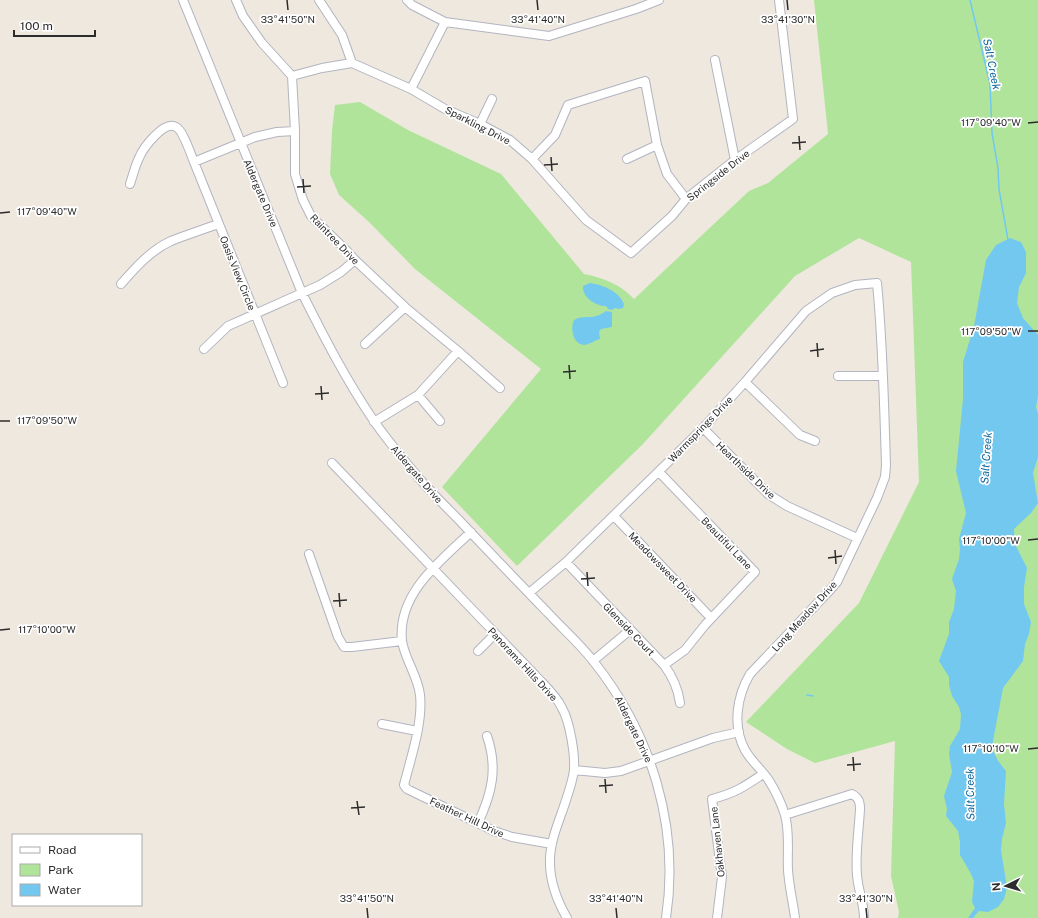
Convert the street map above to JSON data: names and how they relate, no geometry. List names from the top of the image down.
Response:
{
  "streets": {
    "street": [
      "Sparkling Drive",
      "Springside Drive",
      "Aldergate Drive",
      "Raintree Drive",
      "Oasis View Circle",
      "Warmsprings Drive",
      "Hearthside Drive",
      "Beautiful Lane",
      "Meadowsweet Drive",
      "Long Meadow Drive",
      "Glenside Court",
      "Panorama Hills Drive",
      "Feather Hill Drive",
      "Oakhaven Lane"
    ]
  },
  "crossings": [
    ["Sparkling Drive", "Springside Drive"],
    ["Aldergate Drive", "Warmsprings Drive"],
    ["Warmsprings Drive", "Hearthside Drive"],
    ["Warmsprings Drive", "Beautiful Lane"],
    ["Warmsprings Drive", "Meadowsweet Drive"],
    ["Warmsprings Drive", "Long Meadow Drive"],
    ["Warmsprings Drive", "Glenside Court"],
    ["Hearthside Drive", "Long Meadow Drive"],
    ["Beautiful Lane", "Meadowsweet Drive"],
    ["Beautiful Lane", "Glenside Court"],
    ["Long Meadow Drive", "Oakhaven Lane"],
    ["Panorama Hills Drive", "Feather Hill Drive"]
  ],
  "water": ["Salt Creek"],
  "legend": ["Road", "Park", "Water"],
  "scale_bar": "100 m",
  "north": "left",
  "coordinates": [
    "33°41'50\"N",
    "33°41'30\"N",
    "33°41'40\"N",
    "117°09'40\"W",
    "117°09'50\"W",
    "117°10'00\"W",
    "117°10'10\"W"
  ]
}
